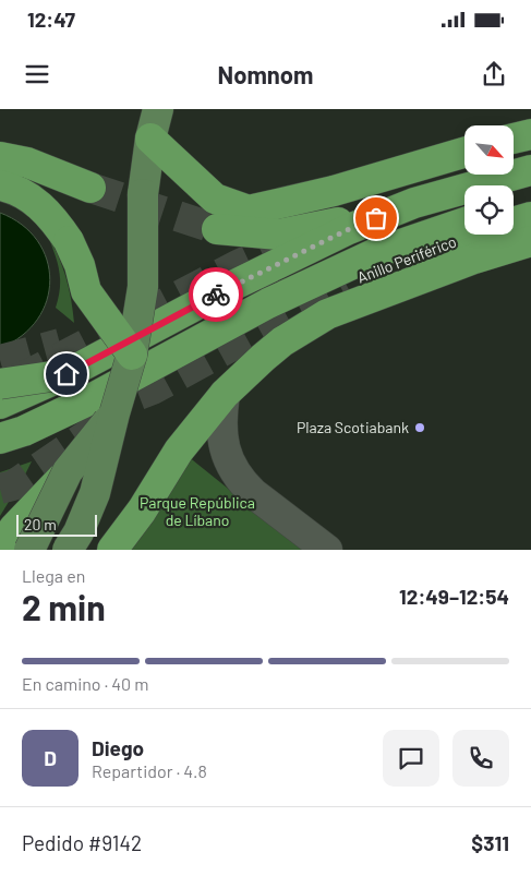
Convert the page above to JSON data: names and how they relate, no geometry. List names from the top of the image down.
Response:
{
  "streets": {
    "highway": ["Anillo Periférico"]
  },
  "parks": ["Parque República de Líbano"],
  "places": ["Plaza Scotiabank"],
  "scale_bar": "20 m",
  "north": "bottom right",
  "page": {
    "status": "12:47",
    "header": "Nomnom",
    "scale": "20 m",
    "heading": ["2 min", "Llega en", "12:49–12:54"],
    "panel": [
      "Diego",
      "Repartidor · 4.8",
      "Pedido #9142",
      "$311"
    ],
    "bar": "En camino · 40 m",
    "round": "D"
  }
}
